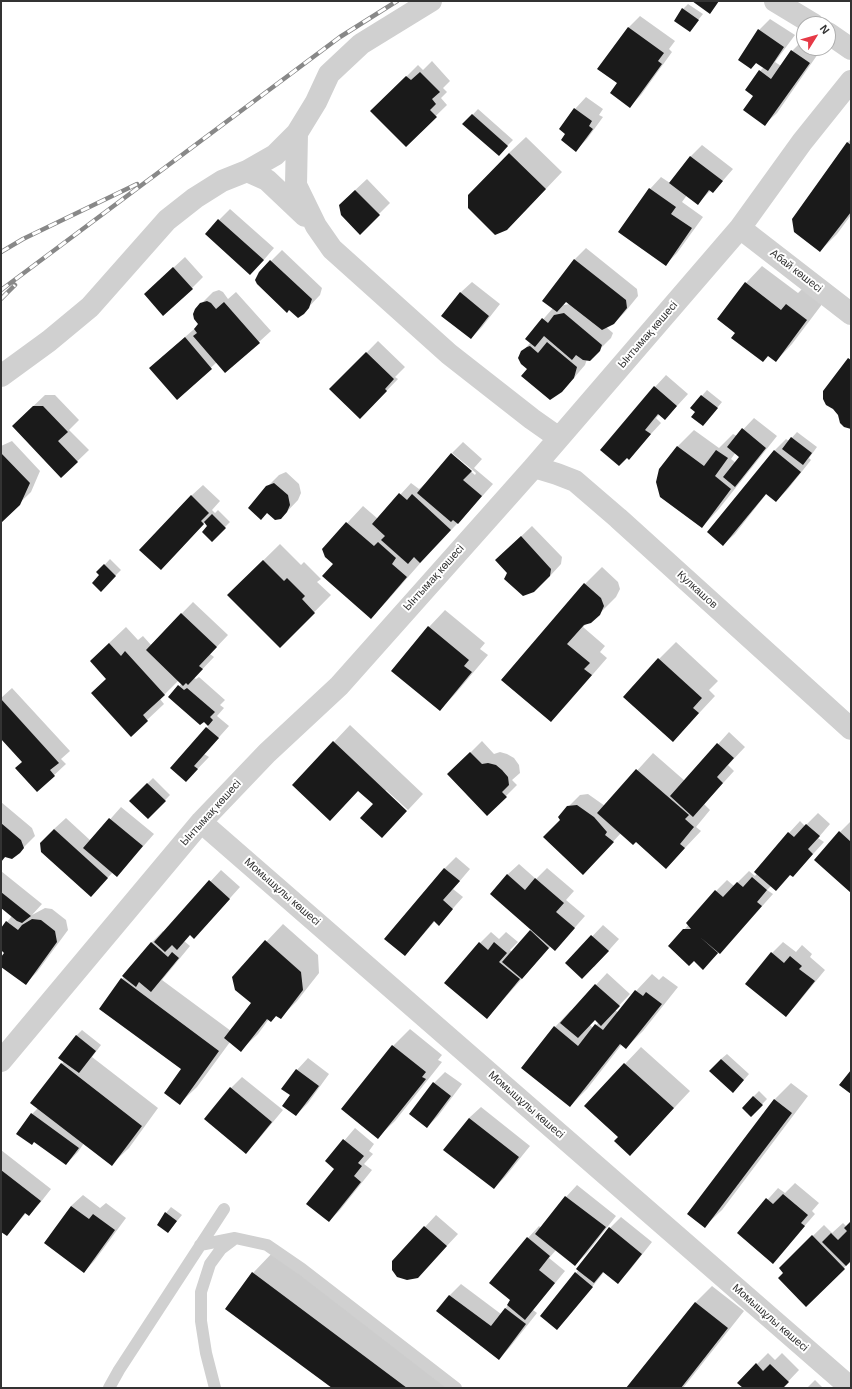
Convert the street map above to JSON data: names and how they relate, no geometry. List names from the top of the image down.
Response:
{
  "streets": {
    "street": [
      "Абай көшесі",
      "Ынтымақ көшесі",
      "Кулкашов",
      "Момышұлы көшесі"
    ]
  },
  "crossings": [
    ["Абай көшесі", "Ынтымақ көшесі"],
    ["Ынтымақ көшесі", "Кулкашов"],
    ["Ынтымақ көшесі", "Момышұлы көшесі"]
  ],
  "north": "top right"
}
